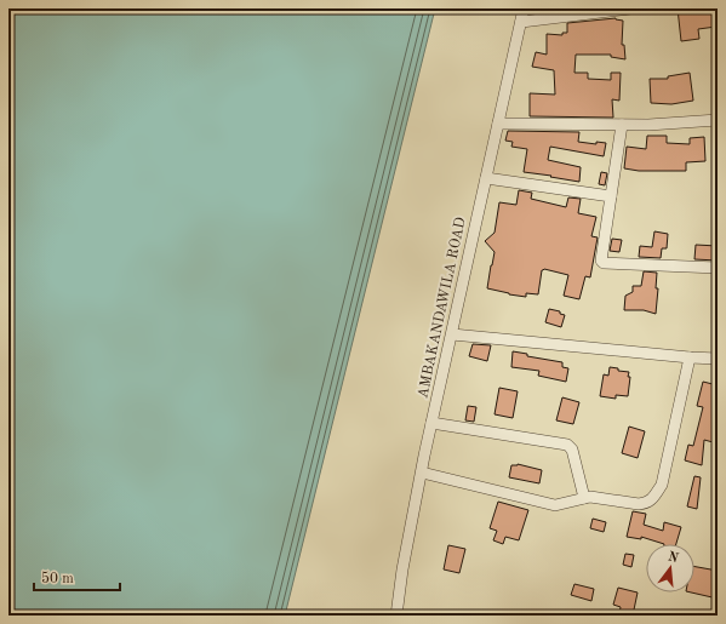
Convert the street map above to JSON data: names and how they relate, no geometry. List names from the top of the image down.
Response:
{
  "streets": {
    "street": ["AMBAKANDAWILA ROAD"]
  },
  "scale_bar": "50 m",
  "north": "top"
}
